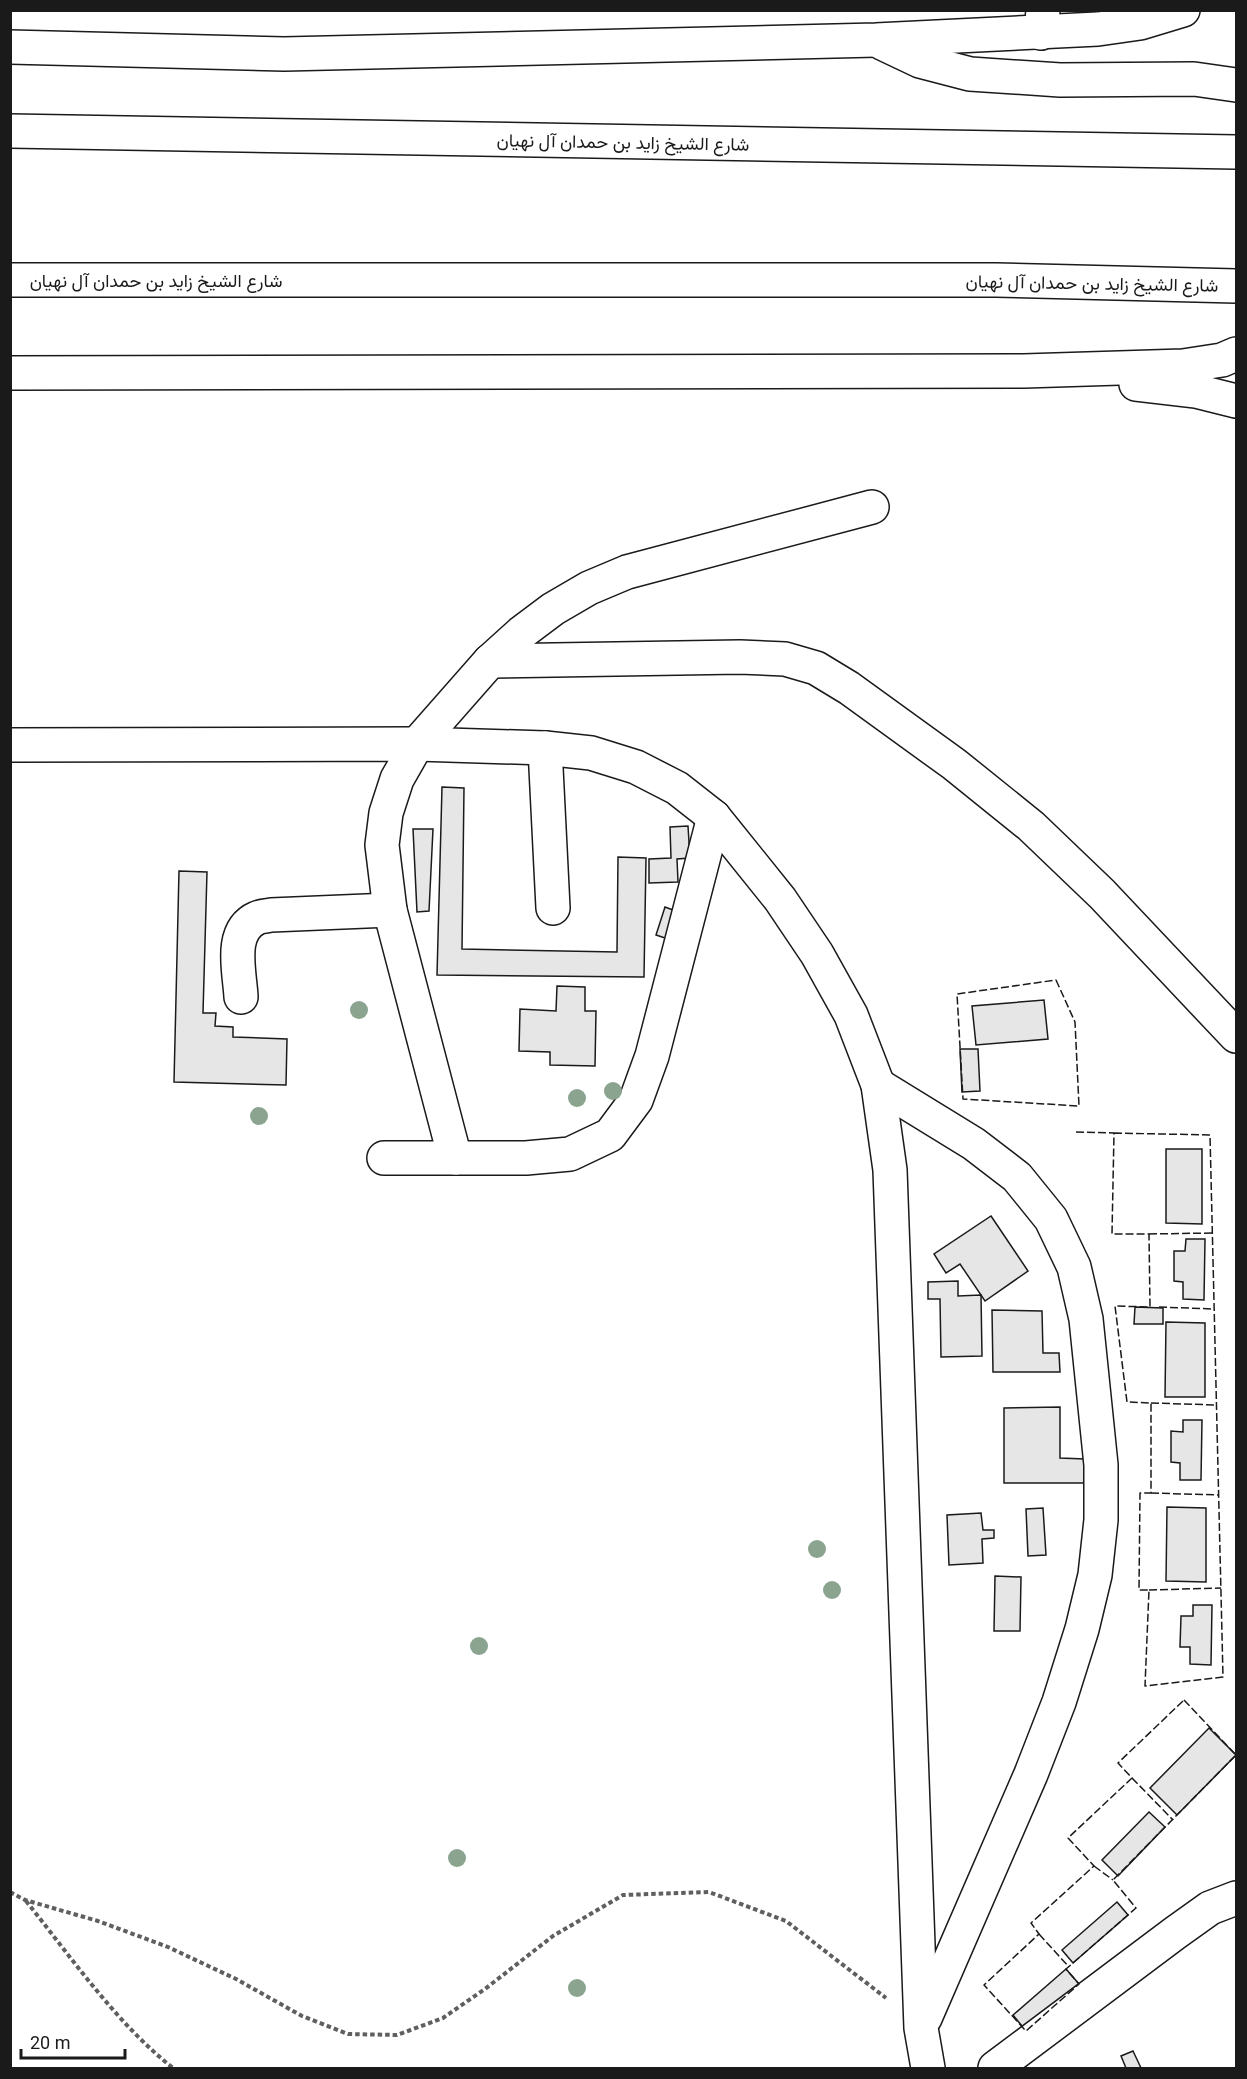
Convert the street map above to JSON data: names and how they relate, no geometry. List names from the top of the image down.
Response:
{
  "streets": {
    "main road": ["شارع الشيخ زايد بن حمدان آل نهيان"]
  },
  "scale_bar": "20 m"
}
